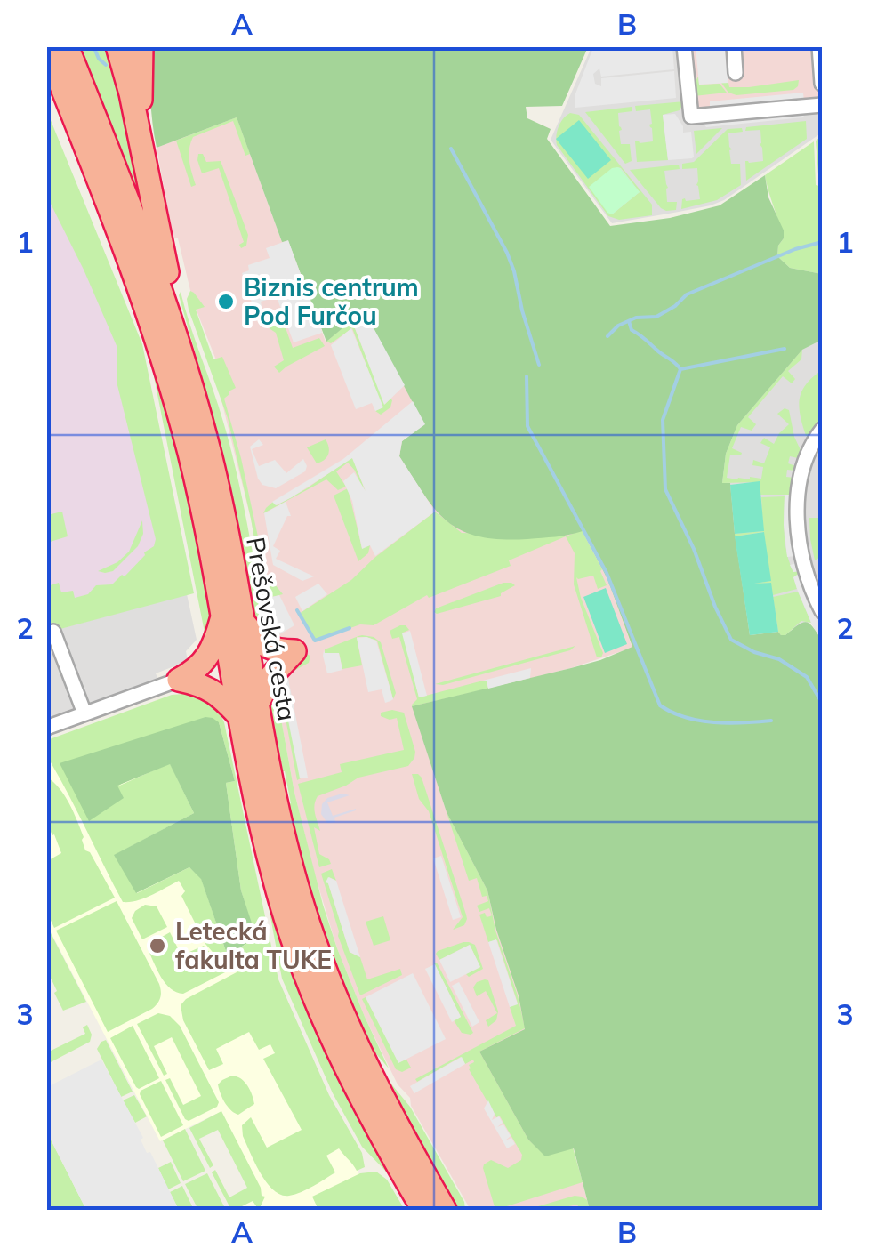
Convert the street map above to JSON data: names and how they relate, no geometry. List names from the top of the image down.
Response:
{
  "streets": {
    "highway": ["Prešovská cesta"]
  },
  "places": ["Biznis centrum Pod Furčou", "Letecká fakulta TUKE"],
  "grid": {
    "columns": ["A", "B"],
    "rows": ["1", "2", "3"]
  }
}
